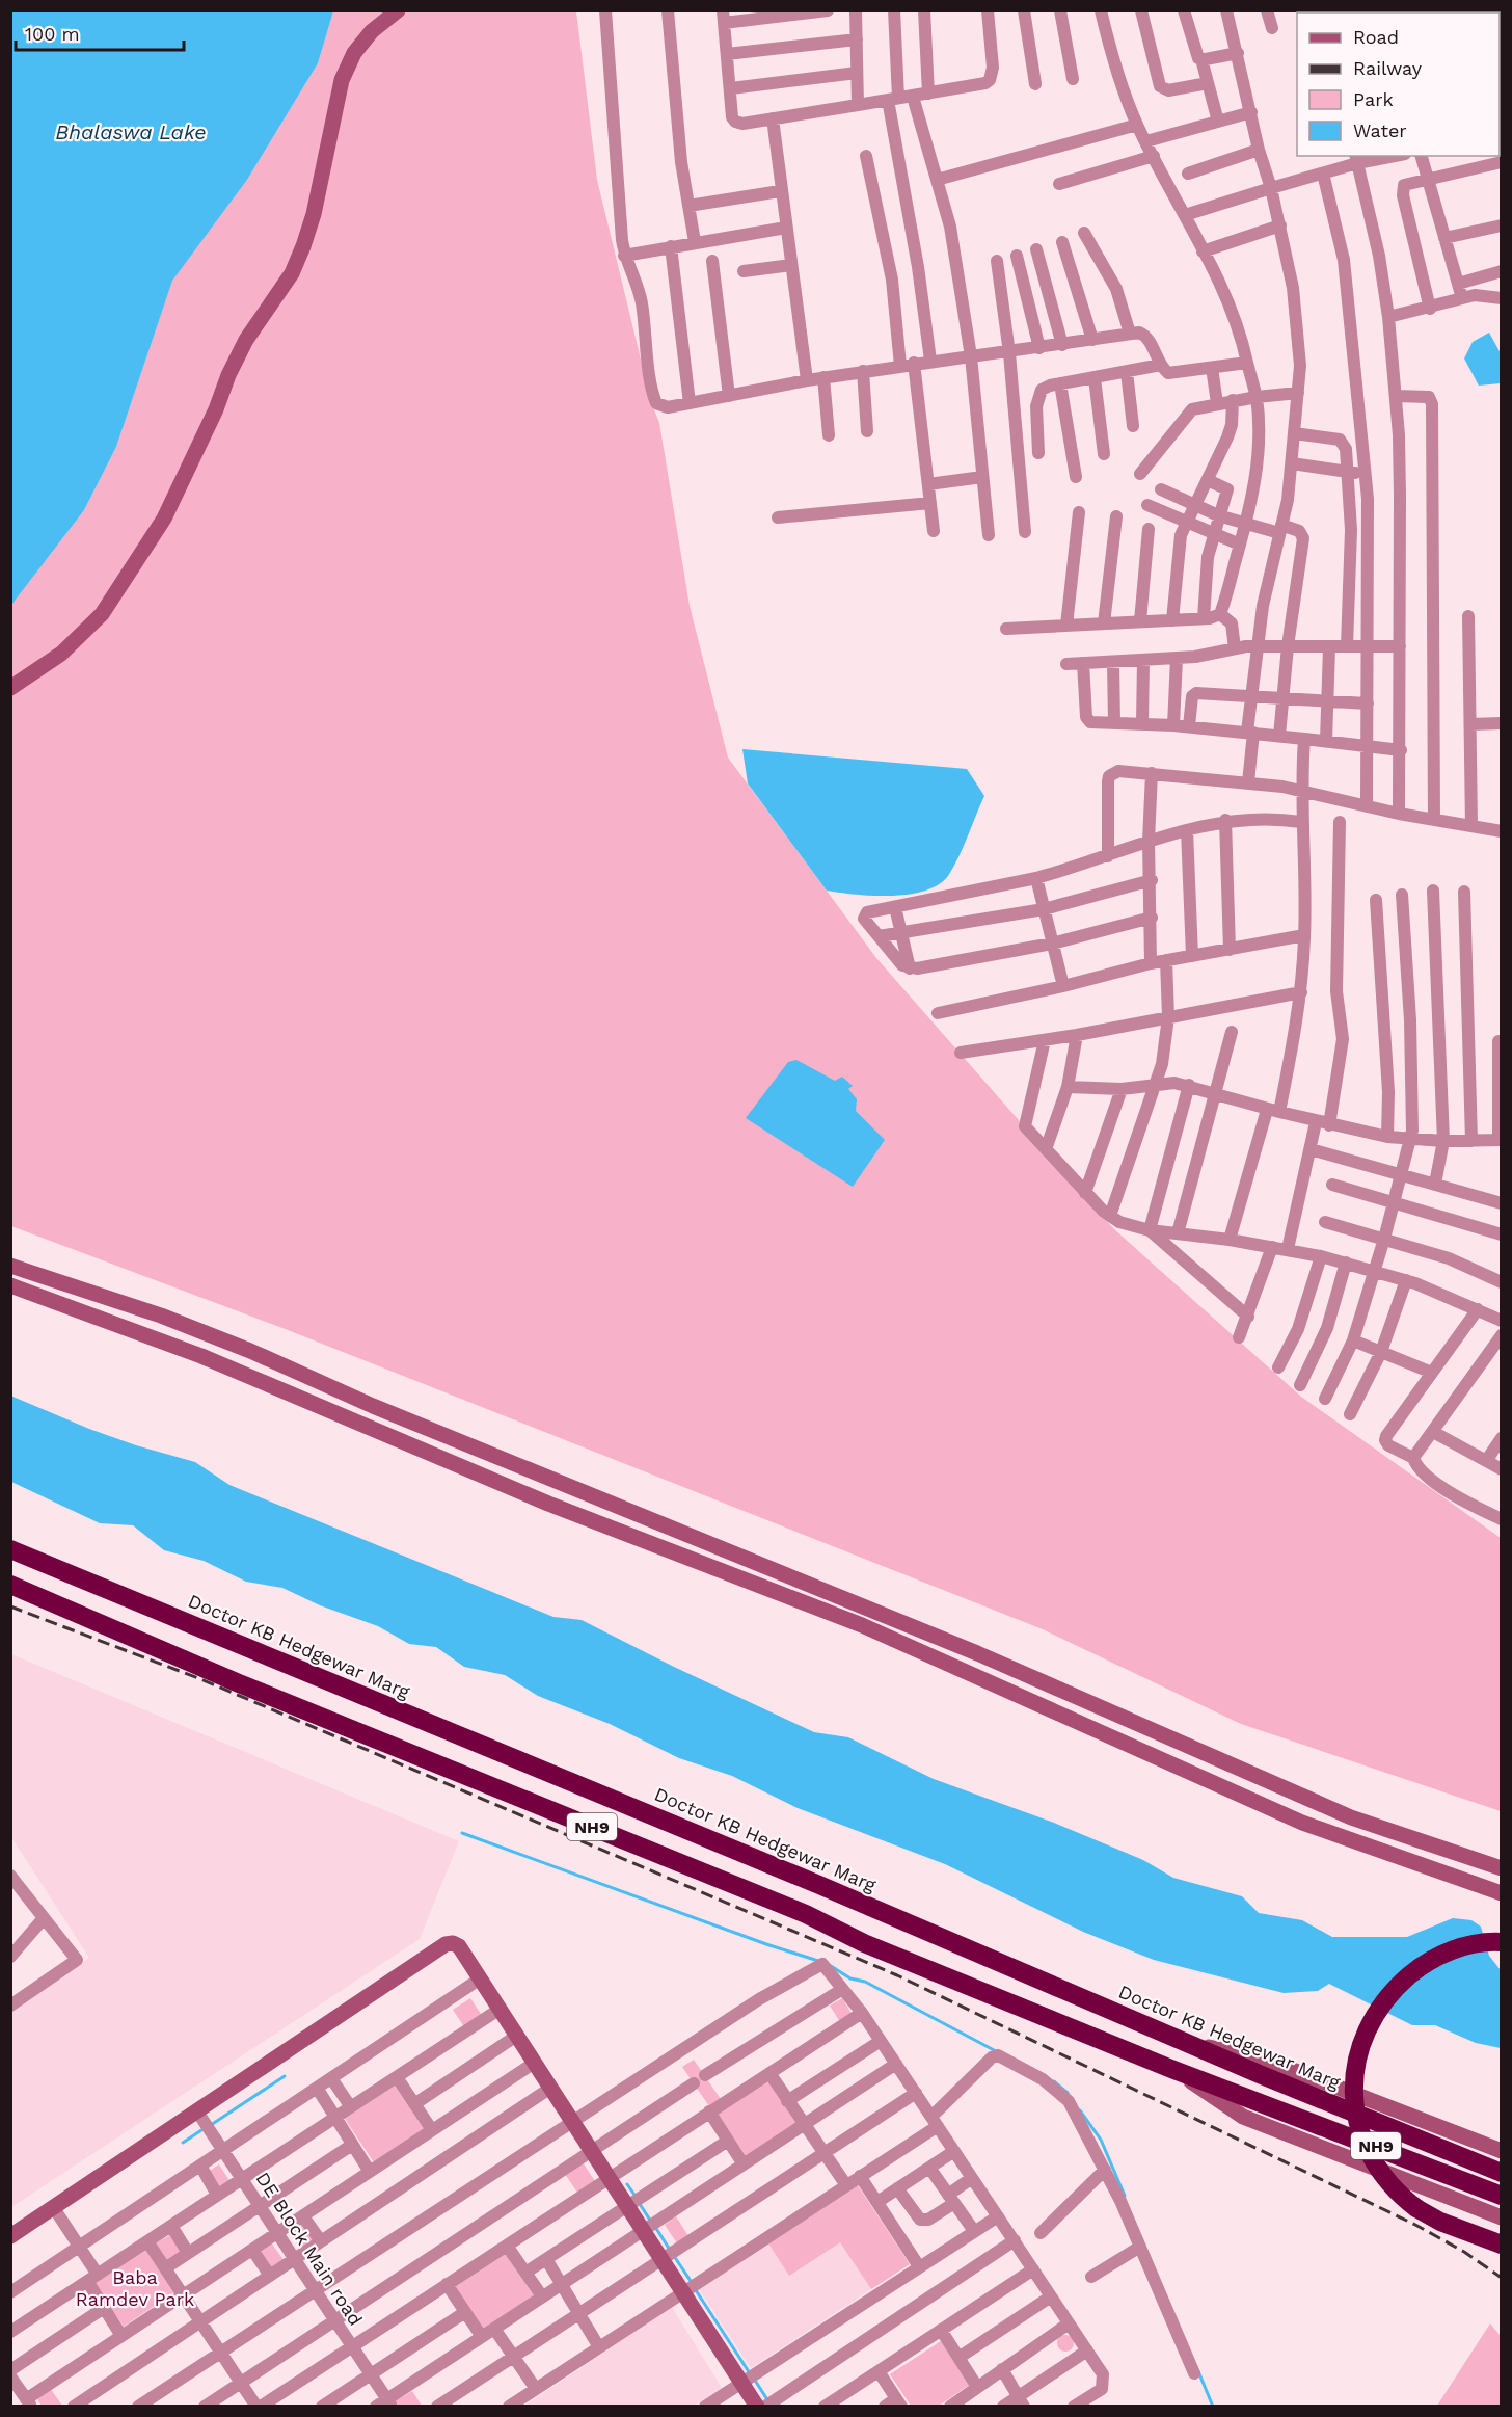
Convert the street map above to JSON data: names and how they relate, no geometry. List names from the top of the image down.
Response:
{
  "streets": {
    "highway": ["Doctor KB Hedgewar Marg", "NH9"],
    "street": ["DE Block Main road"]
  },
  "water": ["Bhalaswa Lake"],
  "parks": ["Baba Ramdev Park"],
  "legend": [
    "Road",
    "Railway",
    "Park",
    "Water"
  ],
  "scale_bar": "100 m"
}
